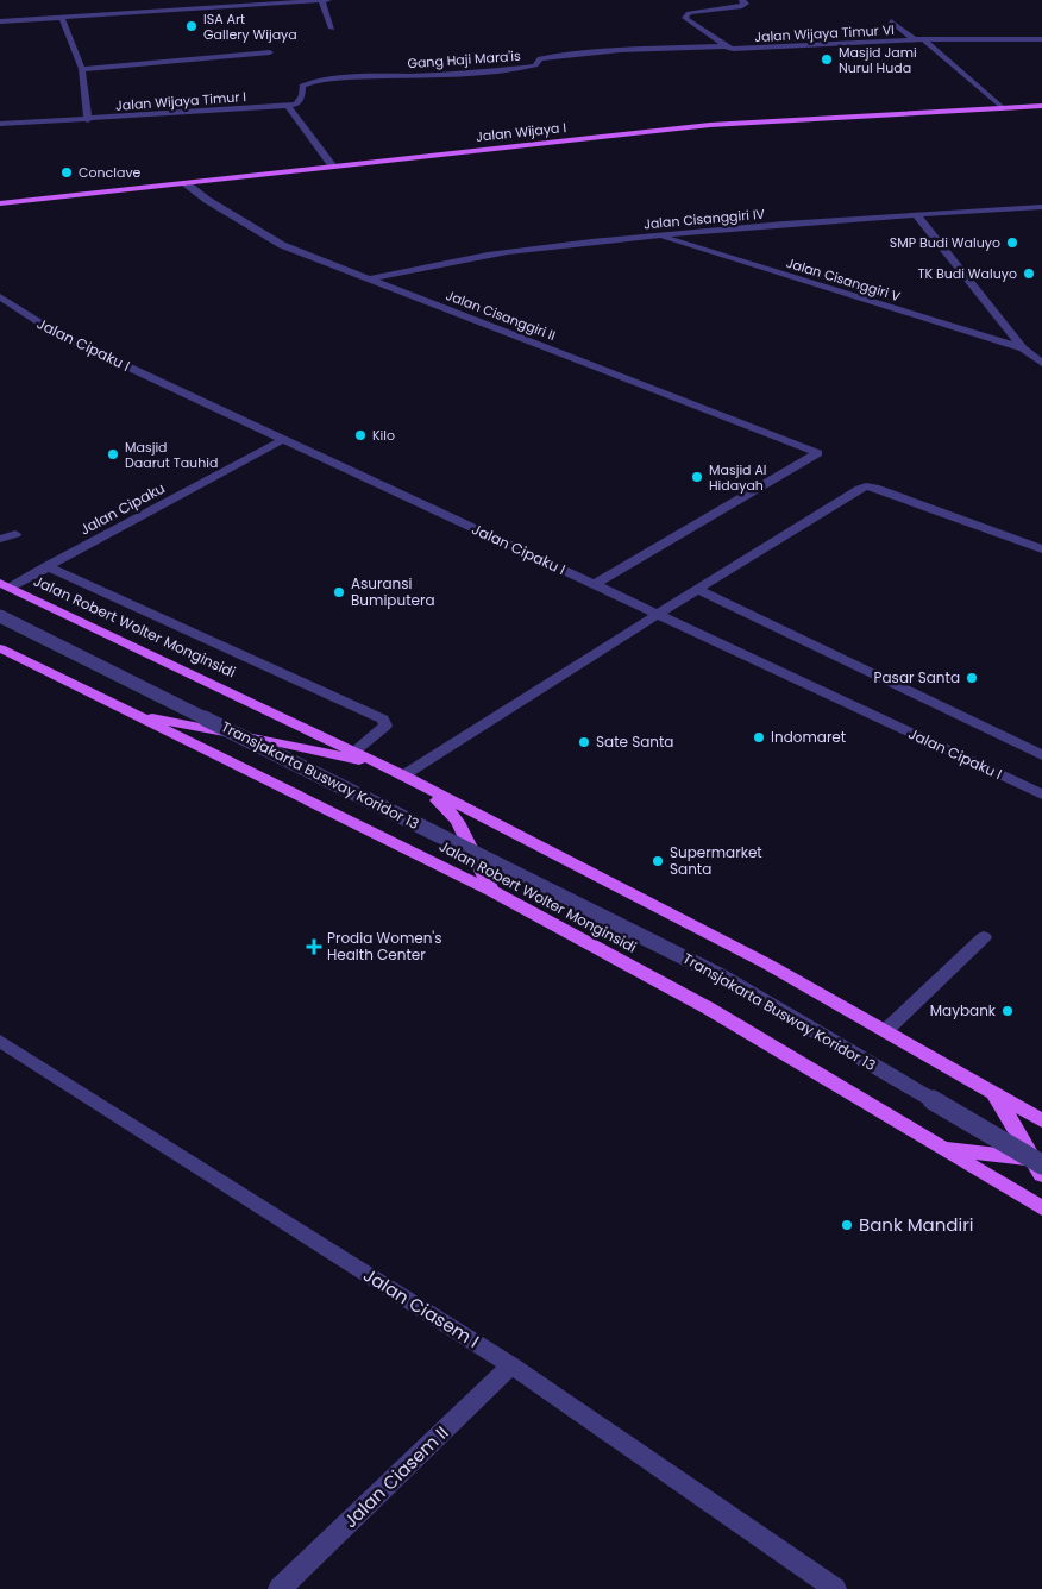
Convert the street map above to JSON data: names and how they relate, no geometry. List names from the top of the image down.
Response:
{
  "streets": {
    "main road": ["Jalan Wijaya I", "Jalan Robert Wolter Monginsidi"],
    "street": [
      "Jalan Wijaya Timur VI",
      "Gang Haji Mara'is",
      "Jalan Wijaya Timur I",
      "Jalan Cisanggiri IV",
      "Jalan Cisanggiri V",
      "Jalan Cisanggiri II",
      "Jalan Cipaku I",
      "Jalan Cipaku",
      "Transjakarta Busway Koridor 13",
      "Jalan Ciasem I",
      "Jalan Ciasem II"
    ]
  },
  "crossings": [
    ["Jalan Wijaya Timur VI", "Gang Haji Mara'is"],
    ["Gang Haji Mara'is", "Jalan Wijaya Timur I"],
    ["Jalan Wijaya I", "Jalan Cisanggiri II"],
    ["Jalan Cisanggiri IV", "Jalan Cisanggiri V"],
    ["Jalan Cisanggiri IV", "Jalan Cisanggiri II"],
    ["Jalan Cisanggiri II", "Jalan Cipaku I"],
    ["Jalan Cipaku I", "Jalan Cipaku"],
    ["Jalan Cipaku", "Jalan Robert Wolter Monginsidi"],
    ["Jalan Ciasem I", "Jalan Ciasem II"]
  ],
  "places": {
    "other": [
      "ISA Art Gallery Wijaya",
      "Masjid Jami Nurul Huda",
      "Conclave",
      "SMP Budi Waluyo",
      "TK Budi Waluyo",
      "Kilo",
      "Masjid Daarut Tauhid",
      "Masjid Al Hidayah",
      "Asuransi Bumiputera",
      "Pasar Santa",
      "Indomaret",
      "Sate Santa",
      "Supermarket Santa",
      "Maybank",
      "Bank Mandiri"
    ],
    "health": ["Prodia Women's Health Center"]
  }
}
